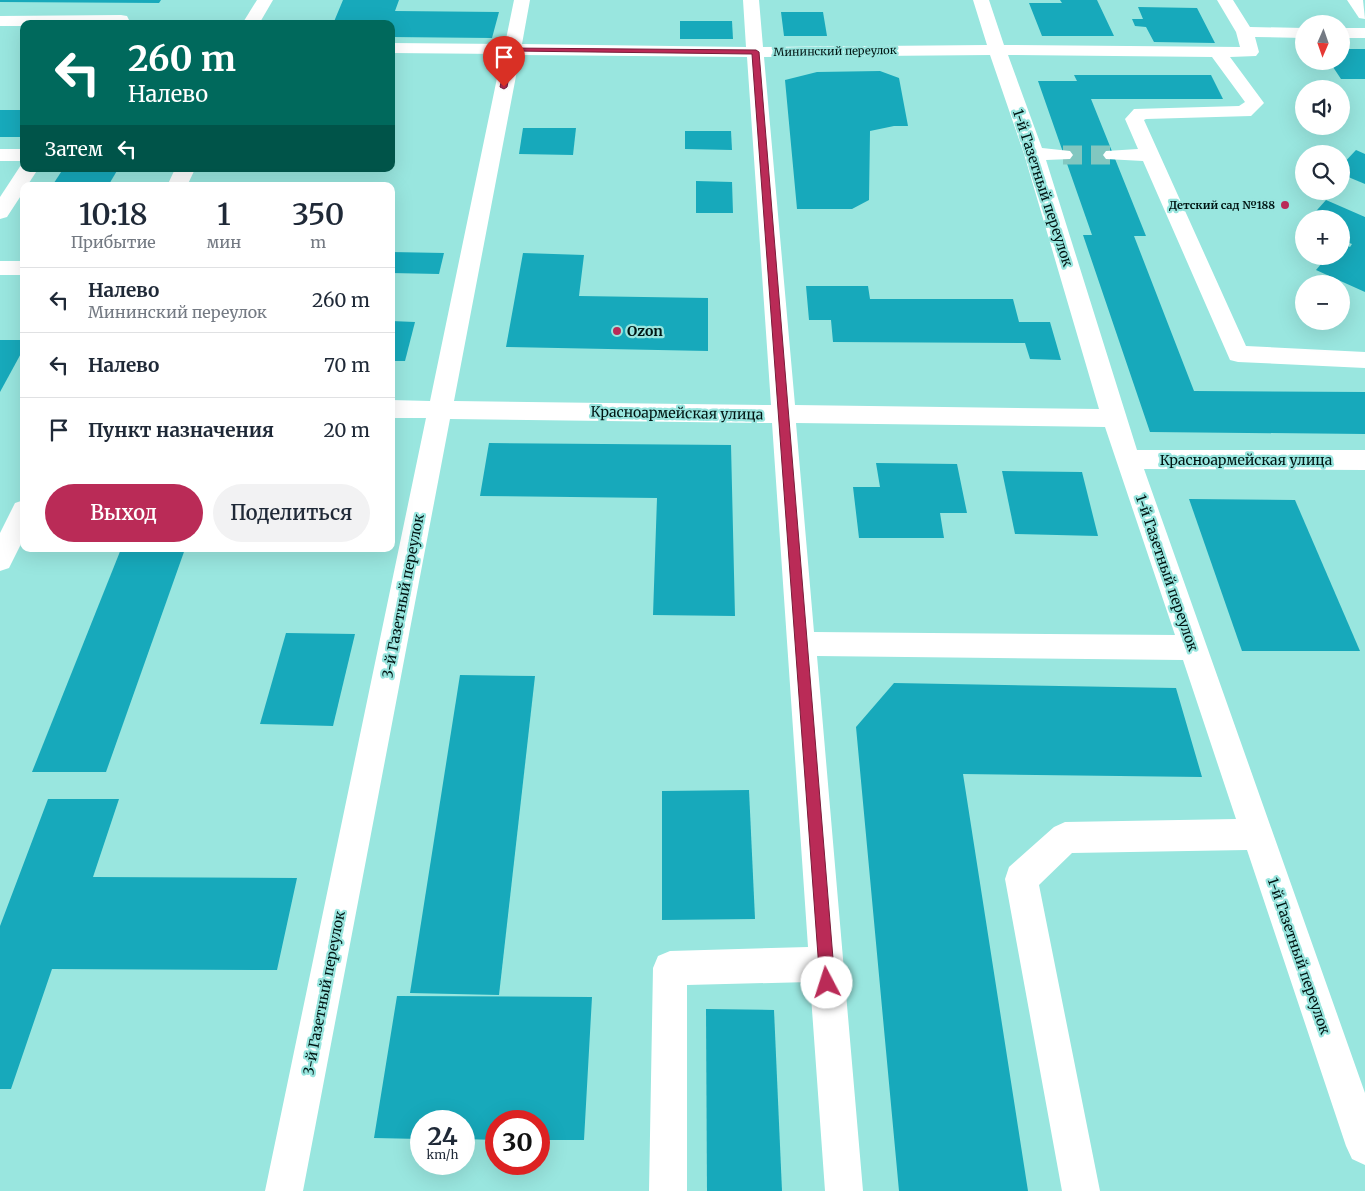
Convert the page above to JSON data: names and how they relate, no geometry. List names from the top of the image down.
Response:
{
  "streets": {
    "street": [
      "Мининский переулок",
      "1-й Газетный переулок",
      "Красноармейская улица",
      "3-й Газетный переулок"
    ]
  },
  "crossings": [
    ["Мининский переулок", "1-й Газетный переулок"],
    ["Мининский переулок", "3-й Газетный переулок"],
    ["1-й Газетный переулок", "Красноармейская улица"],
    ["Красноармейская улица", "3-й Газетный переулок"]
  ],
  "places": ["Детский сад №188", "Ozon"],
  "north": "bottom",
  "page": {
    "map_buttons": ["+", "−"],
    "turn": ["260 m", "Налево"],
    "then": "Затем",
    "eta": [
      "10:18",
      "Прибытие",
      "1",
      "мин",
      "350",
      "m"
    ],
    "list": [
      {
        "name": "Налево",
        "note": "Мининский переулок",
        "value": "260 m"
      },
      {
        "name": "Налево",
        "value": "70 m"
      },
      {
        "name": "Пункт назначения",
        "value": "20 m"
      }
    ],
    "buttons": ["Выход", "Поделиться"],
    "speed": "24 km/h",
    "limit": "30"
  }
}
